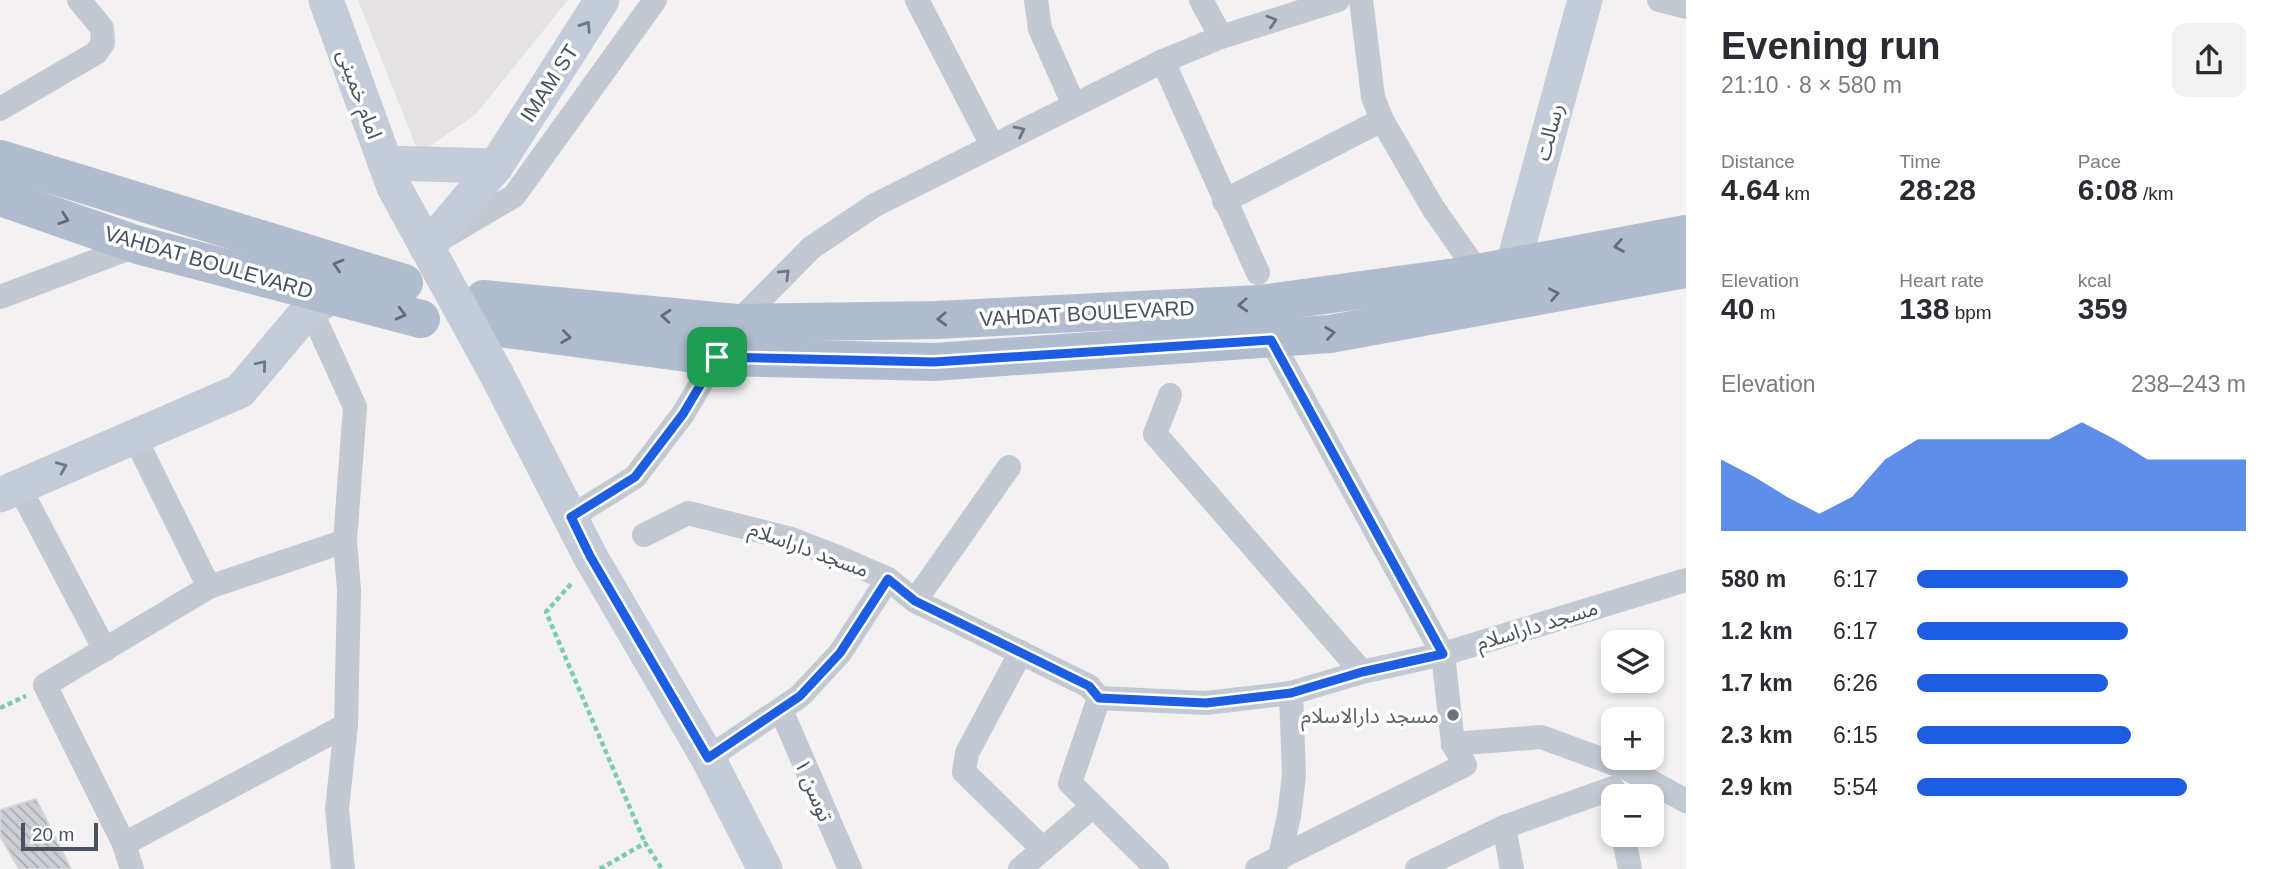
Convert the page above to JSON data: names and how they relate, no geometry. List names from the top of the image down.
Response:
{
  "streets": {
    "main road": ["VAHDAT BOULEVARD"],
    "street": [
      "IMAM ST",
      "امام خمینی",
      "رسالت",
      "مسجد داراسلام",
      "توسن ۱"
    ]
  },
  "crossings": [
    ["IMAM ST", "امام خمینی"],
    ["رسالت", "VAHDAT BOULEVARD"]
  ],
  "places": ["مسجد دارالاسلام"],
  "scale_bar": "20 m",
  "page": {
    "heading": ["Evening run", "21:10 · 8 × 580 m"],
    "stats": [
      ["Distance", "4.64 km"],
      ["Time", "28:28"],
      ["Pace", "6:08 /km"],
      ["Elevation", "40 m"],
      ["Heart rate", "138 bpm"],
      ["kcal", "359"]
    ],
    "chart": ["Elevation", "238–243 m"],
    "list": [
      {
        "name": "580 m",
        "note": "6:17"
      },
      {
        "name": "1.2 km",
        "note": "6:17"
      },
      {
        "name": "1.7 km",
        "note": "6:26"
      },
      {
        "name": "2.3 km",
        "note": "6:15"
      },
      {
        "name": "2.9 km",
        "note": "5:54"
      }
    ],
    "map_buttons": ["+", "−"],
    "scale": "20 m"
  }
}
